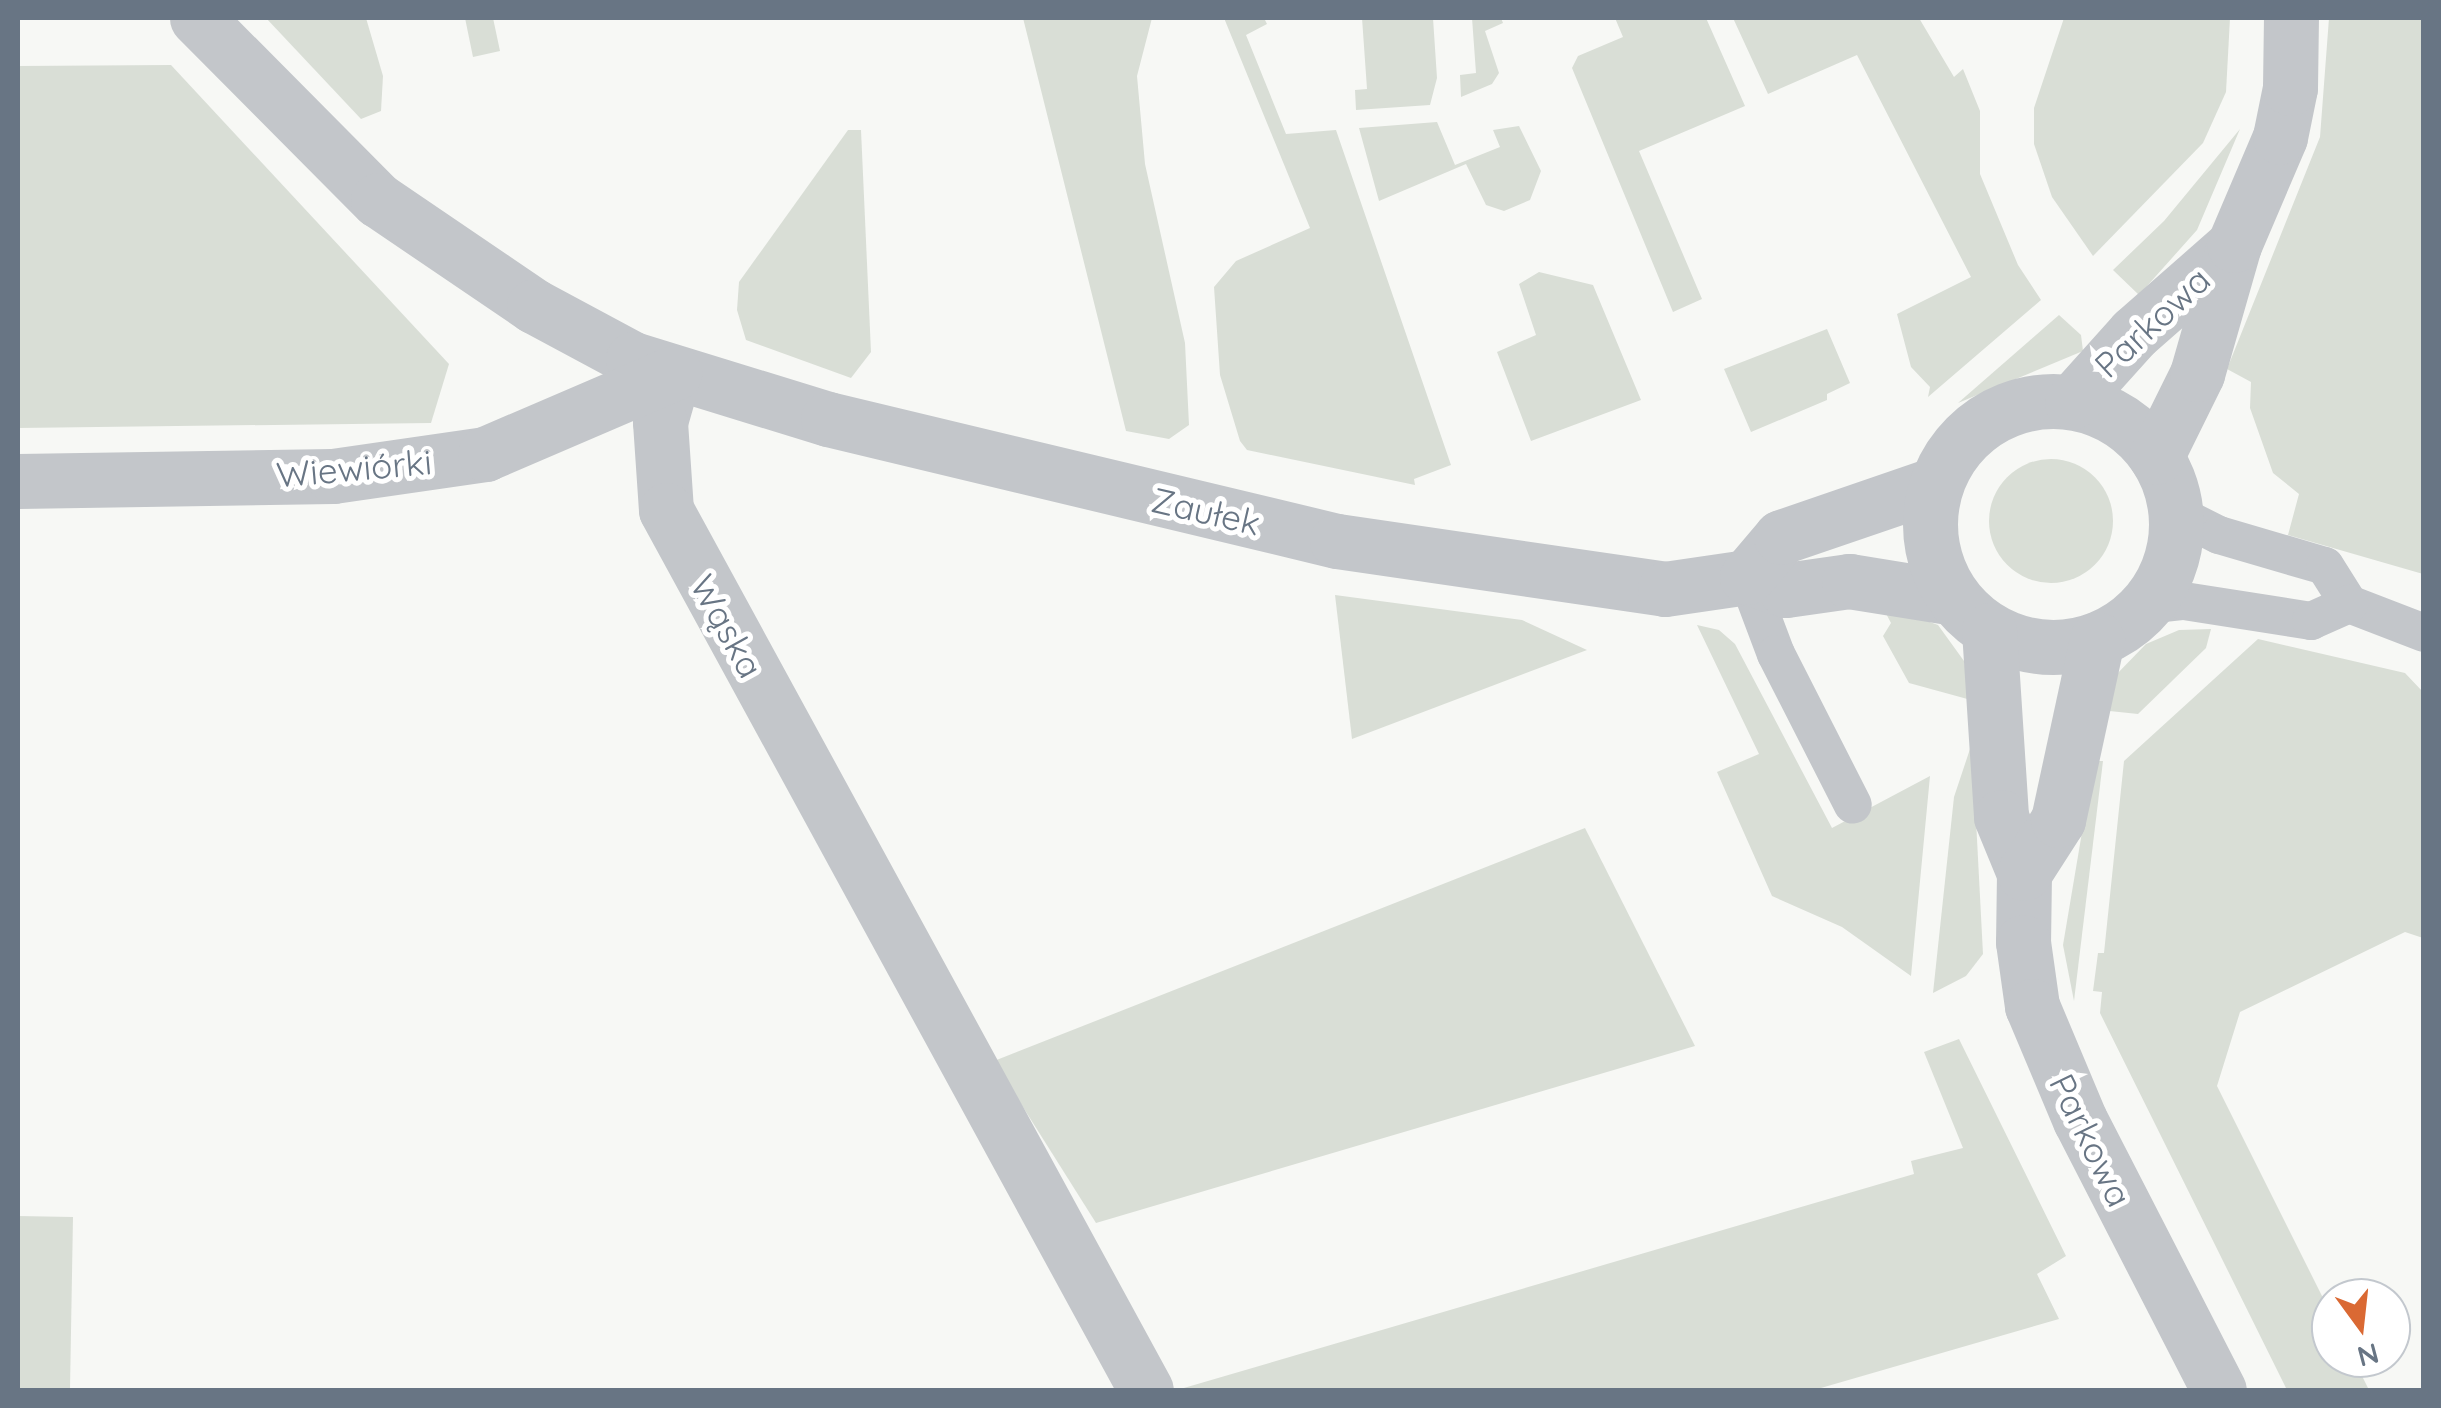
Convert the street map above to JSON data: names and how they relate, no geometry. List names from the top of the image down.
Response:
{
  "streets": {
    "street": [
      "Parkowa",
      "Wiewiórki",
      "Zaułek",
      "Wąska"
    ]
  },
  "crossings": [
    ["Parkowa", "Zaułek"],
    ["Wiewiórki", "Zaułek"],
    ["Wiewiórki", "Wąska"],
    ["Zaułek", "Wąska"]
  ],
  "north": "bottom"
}
